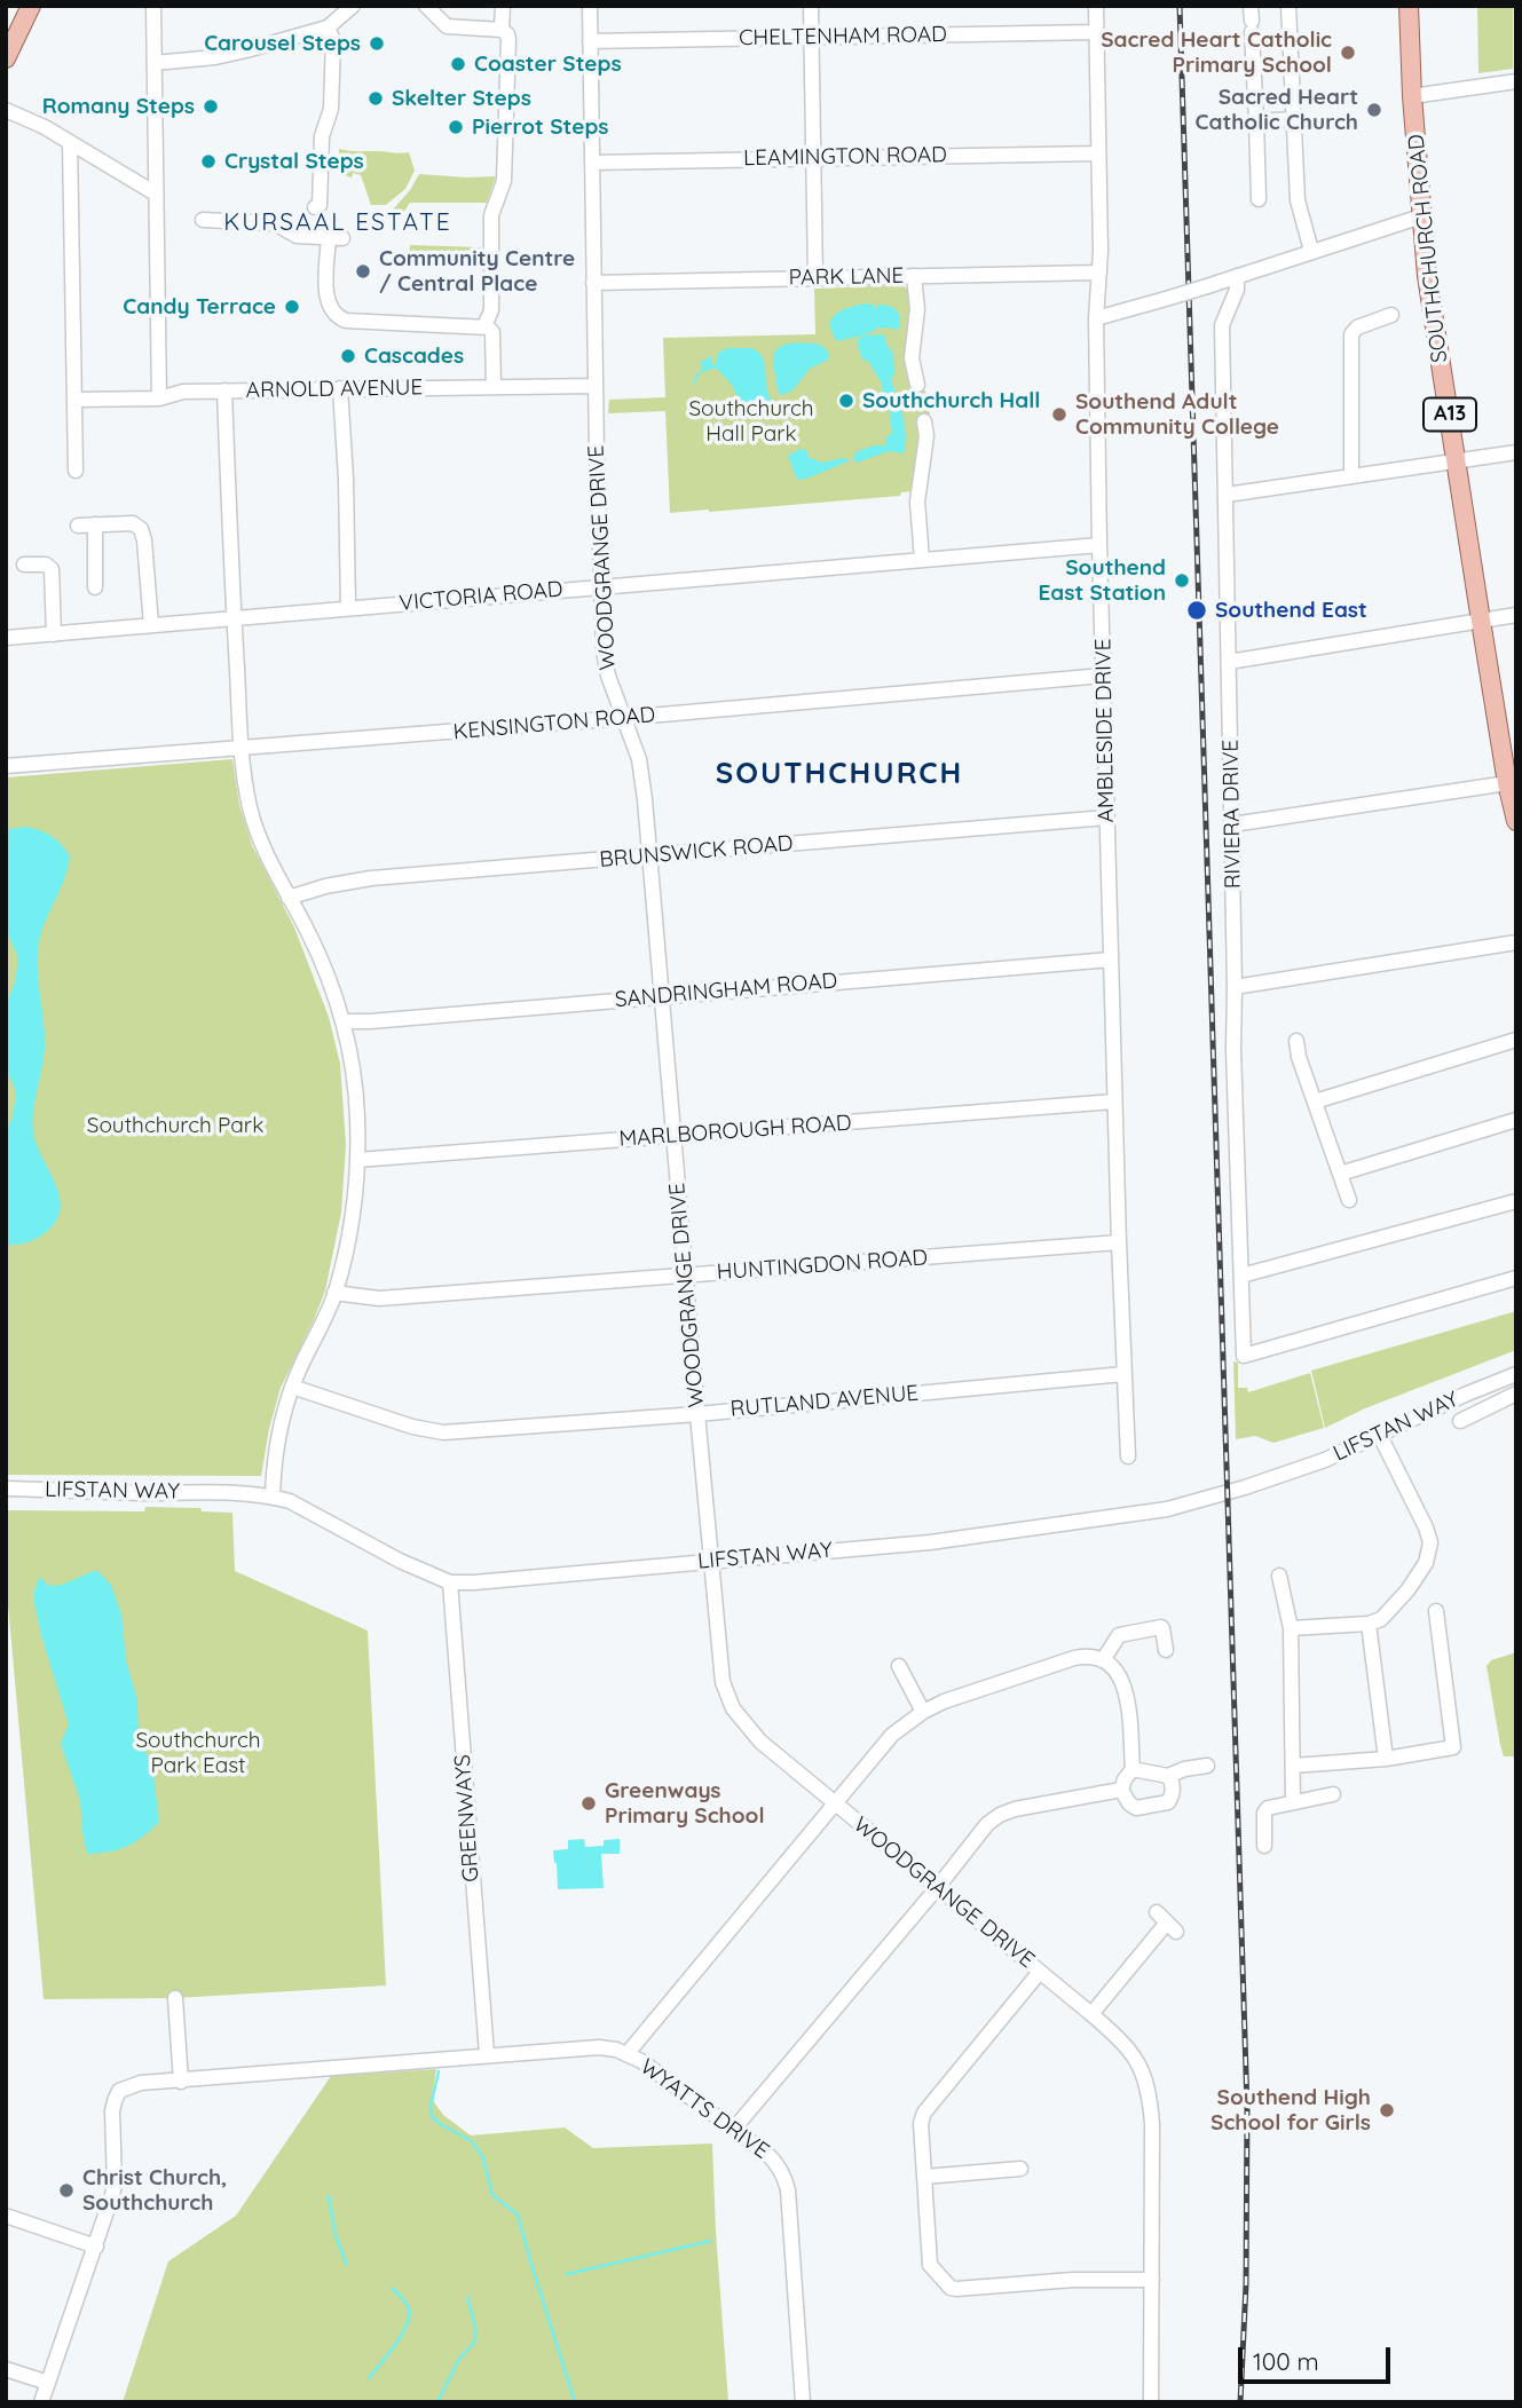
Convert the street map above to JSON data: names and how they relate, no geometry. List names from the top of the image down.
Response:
{
  "streets": {
    "main road": ["SOUTHCHURCH ROAD", "A13"],
    "street": [
      "CHELTENHAM ROAD",
      "LEAMINGTON ROAD",
      "PARK LANE",
      "ARNOLD AVENUE",
      "WOODGRANGE DRIVE",
      "VICTORIA ROAD",
      "KENSINGTON ROAD",
      "AMBLESIDE DRIVE",
      "RIVIERA DRIVE",
      "BRUNSWICK ROAD",
      "SANDRINGHAM ROAD",
      "MARLBOROUGH ROAD",
      "HUNTINGDON ROAD",
      "RUTLAND AVENUE",
      "LIFSTAN WAY",
      "GREENWAYS",
      "WYATTS DRIVE"
    ]
  },
  "crossings": [
    ["CHELTENHAM ROAD", "WOODGRANGE DRIVE"],
    ["CHELTENHAM ROAD", "AMBLESIDE DRIVE"],
    ["LEAMINGTON ROAD", "WOODGRANGE DRIVE"],
    ["LEAMINGTON ROAD", "AMBLESIDE DRIVE"],
    ["PARK LANE", "WOODGRANGE DRIVE"],
    ["PARK LANE", "AMBLESIDE DRIVE"],
    ["ARNOLD AVENUE", "WOODGRANGE DRIVE"],
    ["WOODGRANGE DRIVE", "VICTORIA ROAD"],
    ["WOODGRANGE DRIVE", "KENSINGTON ROAD"],
    ["WOODGRANGE DRIVE", "BRUNSWICK ROAD"],
    ["WOODGRANGE DRIVE", "SANDRINGHAM ROAD"],
    ["WOODGRANGE DRIVE", "MARLBOROUGH ROAD"],
    ["WOODGRANGE DRIVE", "HUNTINGDON ROAD"],
    ["WOODGRANGE DRIVE", "RUTLAND AVENUE"],
    ["WOODGRANGE DRIVE", "LIFSTAN WAY"],
    ["VICTORIA ROAD", "AMBLESIDE DRIVE"],
    ["KENSINGTON ROAD", "AMBLESIDE DRIVE"],
    ["AMBLESIDE DRIVE", "BRUNSWICK ROAD"],
    ["AMBLESIDE DRIVE", "SANDRINGHAM ROAD"],
    ["AMBLESIDE DRIVE", "MARLBOROUGH ROAD"],
    ["AMBLESIDE DRIVE", "HUNTINGDON ROAD"],
    ["AMBLESIDE DRIVE", "RUTLAND AVENUE"],
    ["LIFSTAN WAY", "GREENWAYS"],
    ["GREENWAYS", "WYATTS DRIVE"]
  ],
  "districts": ["KURSAAL ESTATE", "SOUTHCHURCH"],
  "parks": ["Southchurch Hall Park", "Southchurch Park", "Southchurch Park East"],
  "places": [
    "Carousel Steps",
    "Sacred Heart Catholic Primary School",
    "Coaster Steps",
    "Skelter Steps",
    "Romany Steps",
    "Sacred Heart Catholic Church",
    "Pierrot Steps",
    "Crystal Steps",
    "Community Centre / Central Place",
    "Candy Terrace",
    "Cascades",
    "Southchurch Hall",
    "Southend Adult Community College",
    "Southend East Station",
    "Southend East",
    "Greenways Primary School",
    "Southend High School for Girls",
    "Christ Church, Southchurch"
  ],
  "scale_bar": "100 m"
}
